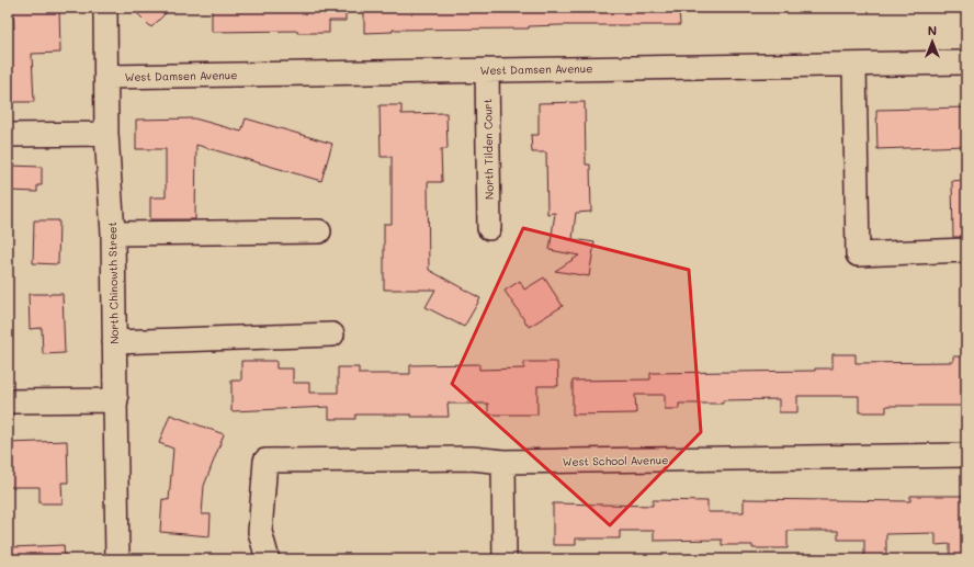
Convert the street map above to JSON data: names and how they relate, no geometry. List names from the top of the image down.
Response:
{
  "streets": {
    "street": [
      "West Damsen Avenue",
      "North Tilden Court",
      "North Chinowth Street",
      "West School Avenue"
    ]
  },
  "crossings": [
    ["West Damsen Avenue", "North Tilden Court"],
    ["West Damsen Avenue", "North Chinowth Street"]
  ],
  "north": "top"
}
